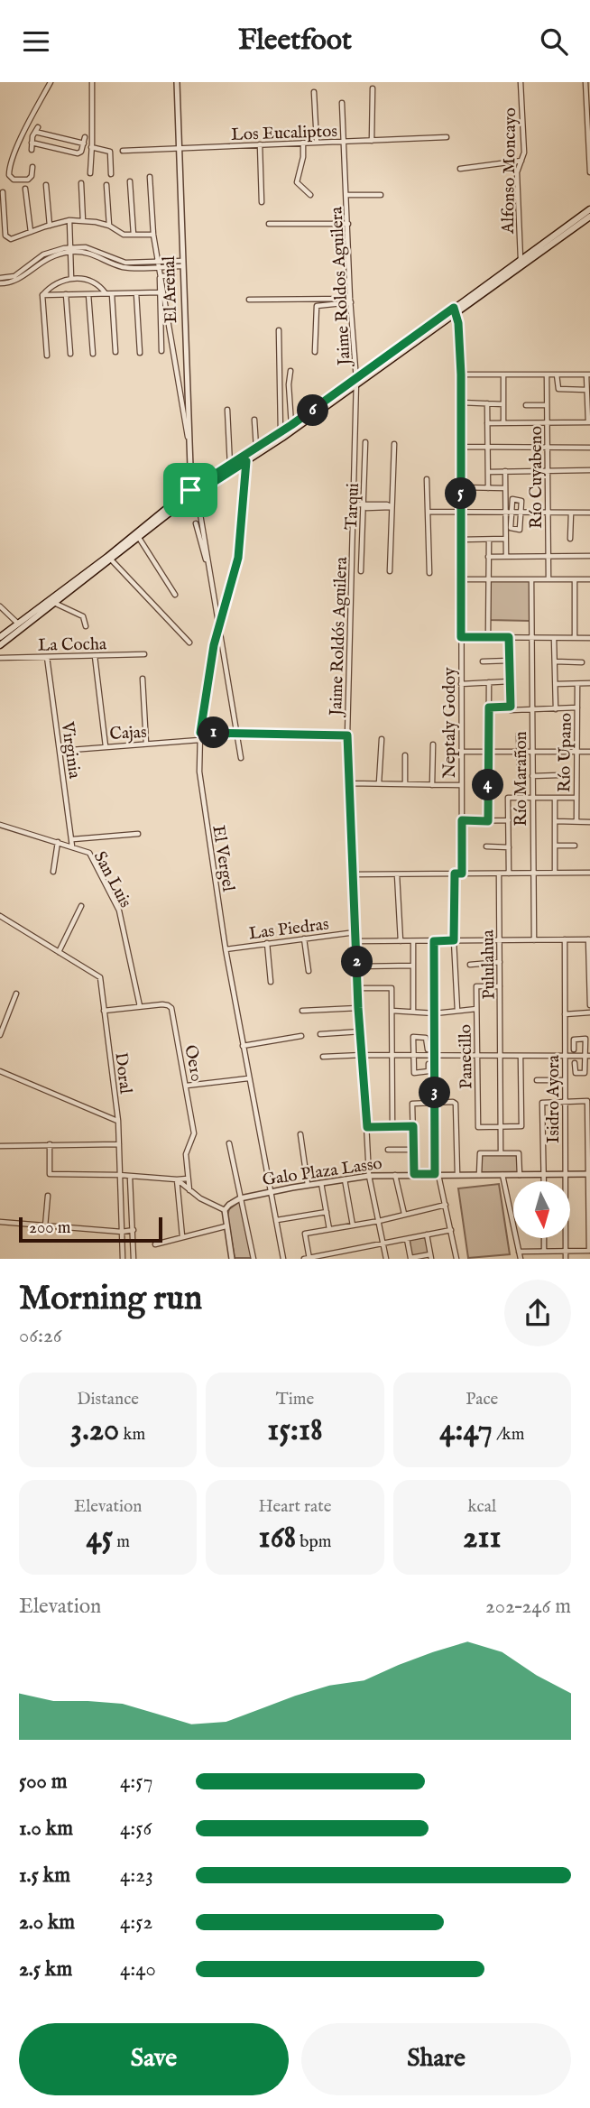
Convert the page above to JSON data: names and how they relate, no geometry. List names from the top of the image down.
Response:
{
  "streets": {
    "street": [
      "Los Eucaliptos",
      "Alfonso Moncayo",
      "Jaime Roldos Aguilera",
      "El Arenal",
      "Río Cuyabeno",
      "Tarqui",
      "Jaime Roldós Aguilera",
      "La Cocha",
      "Neptaly Godoy",
      "Cajas",
      "Virginia",
      "Río Upano",
      "Río Marañon",
      "El Vergel",
      "San Luis",
      "Las Piedras",
      "Pululahua",
      "Panecillo",
      "Oe10",
      "Doral",
      "Isidro Ayora",
      "Galo Plaza Lasso"
    ]
  },
  "crossings": [
    ["Los Eucaliptos", "Jaime Roldos Aguilera"],
    ["Los Eucaliptos", "El Arenal"],
    ["Jaime Roldos Aguilera", "Jaime Roldós Aguilera"],
    ["Jaime Roldós Aguilera", "Las Piedras"],
    ["Jaime Roldós Aguilera", "Galo Plaza Lasso"],
    ["La Cocha", "Virginia"],
    ["Cajas", "Virginia"],
    ["Cajas", "El Vergel"],
    ["Virginia", "San Luis"],
    ["El Vergel", "Las Piedras"],
    ["El Vergel", "Galo Plaza Lasso"],
    ["San Luis", "Oe10"],
    ["Pululahua", "Panecillo"],
    ["Oe10", "Doral"],
    ["Isidro Ayora", "Galo Plaza Lasso"]
  ],
  "scale_bar": "200 m",
  "north": "bottom",
  "page": {
    "header": "Fleetfoot",
    "pins": [
      "6",
      "5",
      "1",
      "4",
      "2",
      "3"
    ],
    "scale": "200 m",
    "heading": ["Morning run", "06:26"],
    "stats": [
      ["Distance", "3.20 km"],
      ["Time", "15:18"],
      ["Pace", "4:47 /km"],
      ["Elevation", "45 m"],
      ["Heart rate", "168 bpm"],
      ["kcal", "211"]
    ],
    "chart": ["Elevation", "202–246 m"],
    "list": [
      {
        "name": "500 m",
        "note": "4:57"
      },
      {
        "name": "1.0 km",
        "note": "4:56"
      },
      {
        "name": "1.5 km",
        "note": "4:23"
      },
      {
        "name": "2.0 km",
        "note": "4:52"
      },
      {
        "name": "2.5 km",
        "note": "4:40"
      }
    ],
    "buttons": ["Save", "Share"]
  }
}
